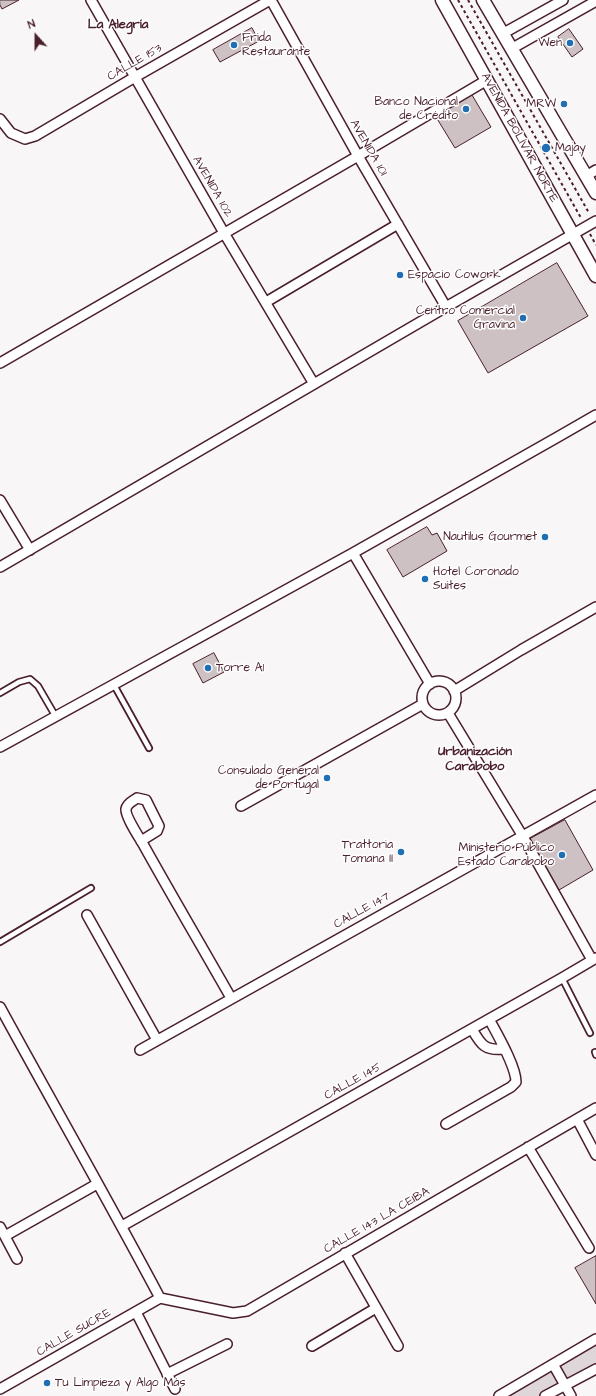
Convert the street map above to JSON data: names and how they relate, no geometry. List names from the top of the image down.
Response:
{
  "streets": {
    "main road": ["AVENIDA BOLÍVAR NORTE"],
    "street": [
      "CALLE 153",
      "AVENIDA 101",
      "AVENIDA 102",
      "CALLE 147",
      "CALLE 145",
      "CALLE 143 LA CEIBA",
      "CALLE SUCRE"
    ]
  },
  "crossings": [
    ["CALLE 153", "AVENIDA 101"],
    ["CALLE 153", "AVENIDA 102"],
    ["CALLE 143 LA CEIBA", "CALLE SUCRE"]
  ],
  "districts": ["La Alegría", "Urbanización Carabobo"],
  "places": [
    "Wen",
    "Frida Restaurante",
    "MRW",
    "Banco Nacional de Crédito",
    "Majay",
    "Espacio Cowork",
    "Centro Comercial Gravina",
    "Nautilus Gourmet",
    "Hotel Coronado Suites",
    "Torre A1",
    "Consulado General de Portugal",
    "Trattoria Tomana II",
    "Ministerio Público Estado Carabobo",
    "Tu Limpieza y Algo Más"
  ],
  "north": "top"
}
